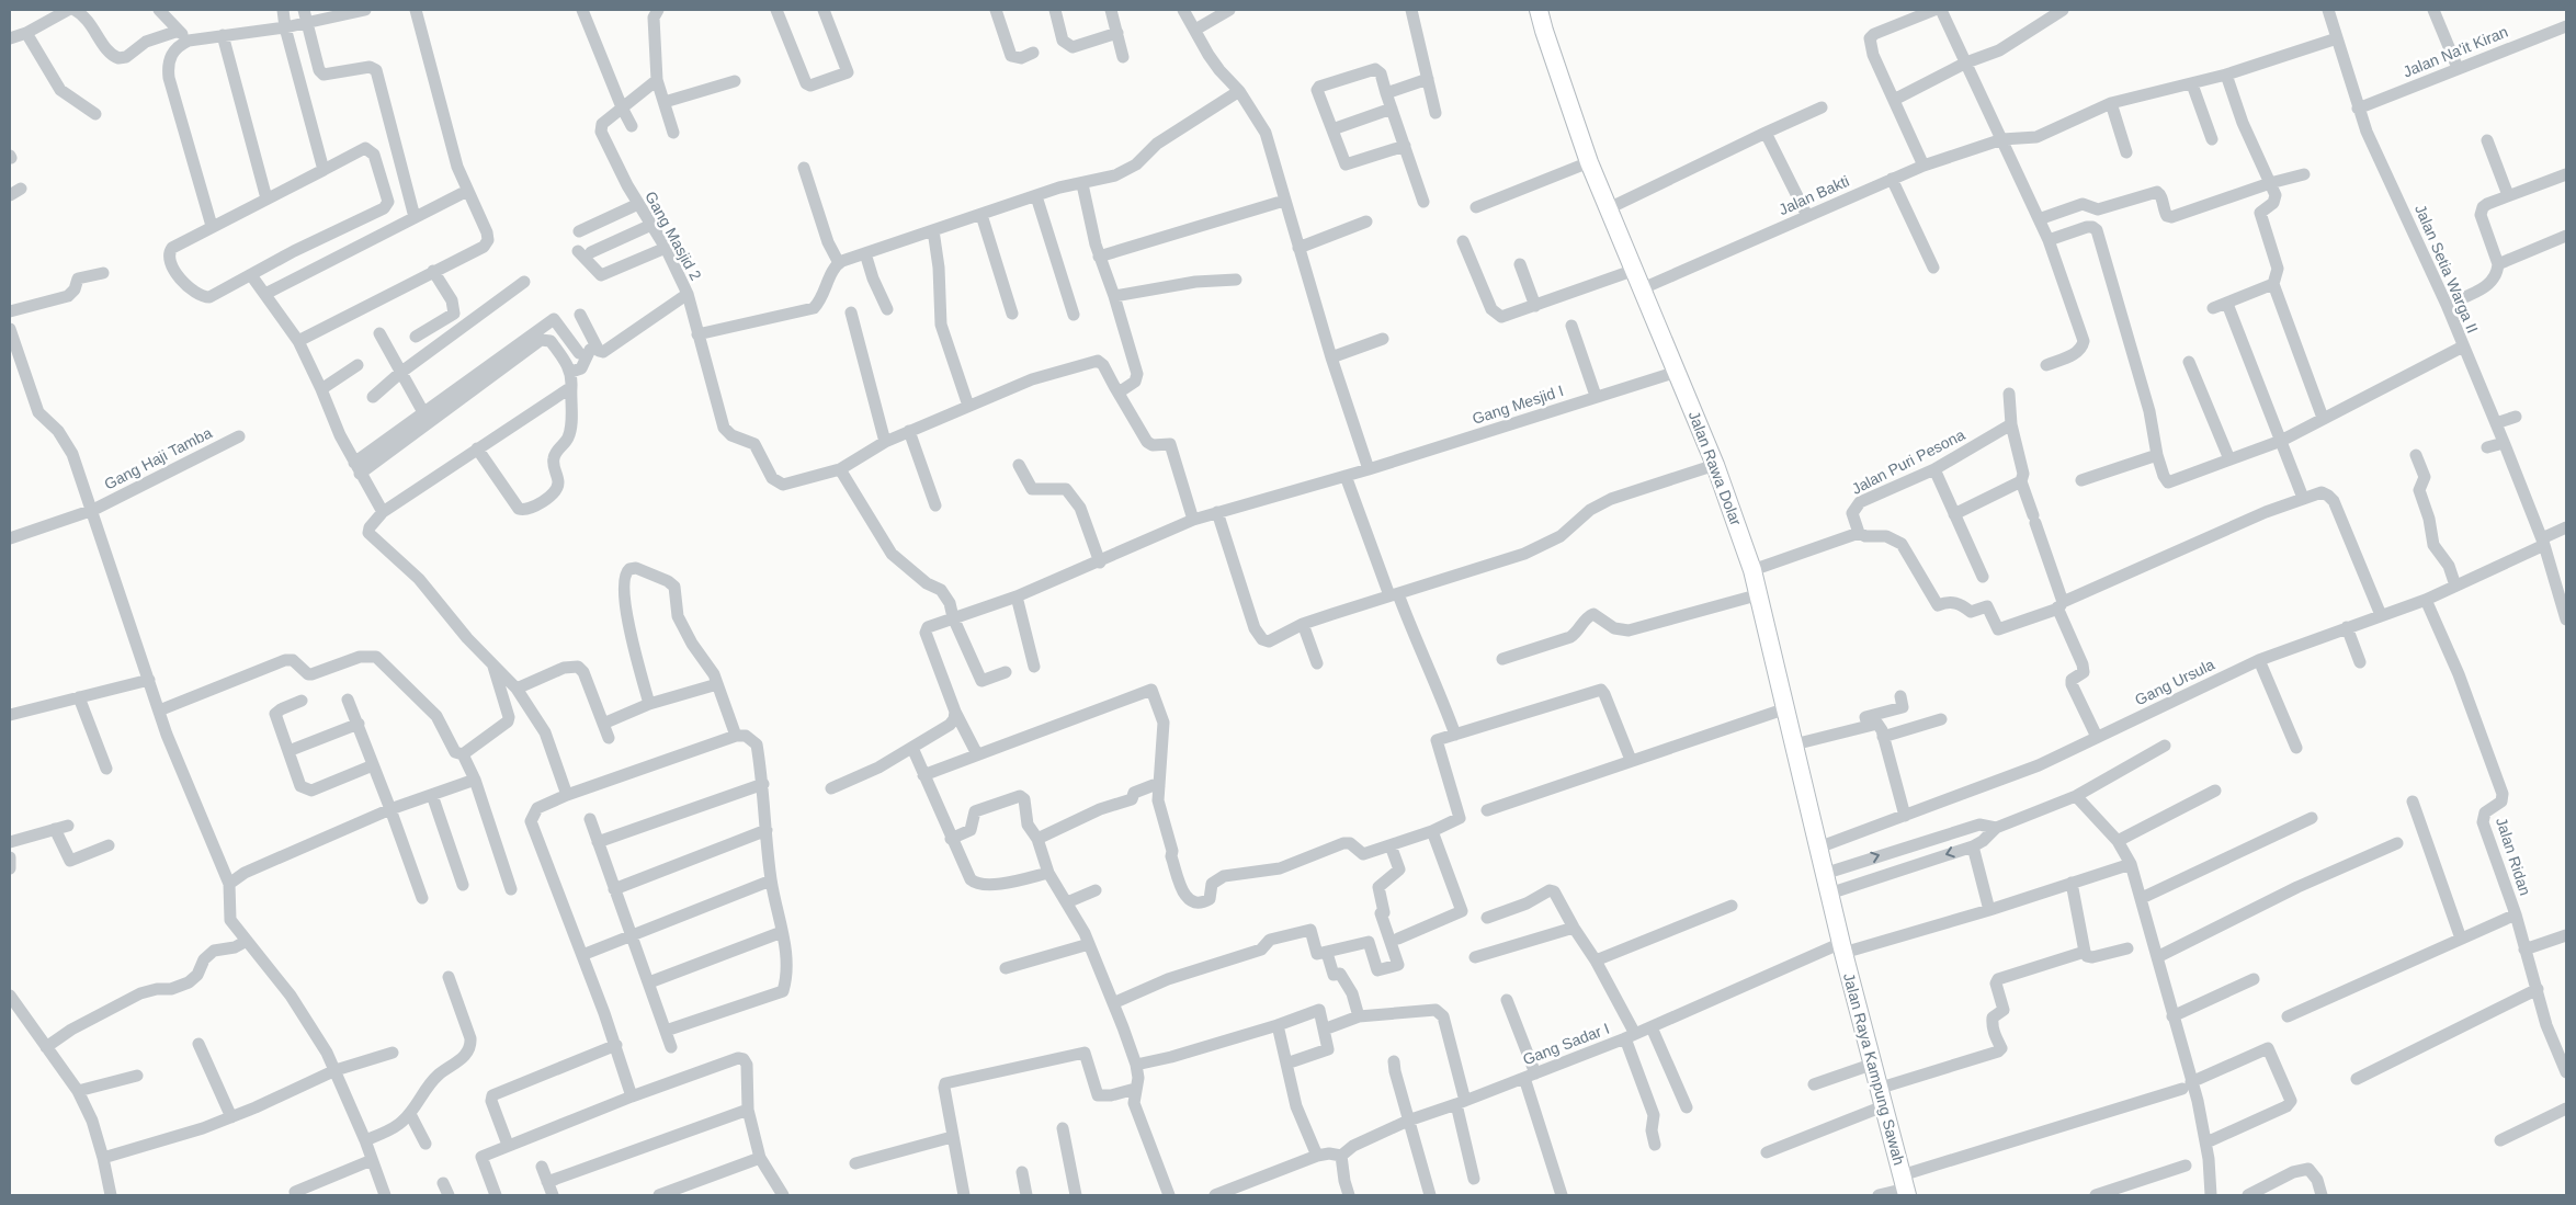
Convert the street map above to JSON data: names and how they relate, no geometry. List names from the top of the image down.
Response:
{
  "streets": {
    "street": [
      "Jalan Na'it Kiran",
      "Jalan Bakti",
      "Gang Masjid 2",
      "Jalan Setia Warga II",
      "Gang Mesjid I",
      "Gang Haji Tamba",
      "Jalan Puri Pesona",
      "Jalan Rawa Dolar",
      "Gang Ursula",
      "Jalan Ridan",
      "Gang Sadar I",
      "Jalan Raya Kampung Sawah"
    ]
  },
  "crossings": [
    ["Jalan Na'it Kiran", "Jalan Setia Warga II"],
    ["Jalan Bakti", "Jalan Setia Warga II"],
    ["Jalan Bakti", "Jalan Rawa Dolar"],
    ["Jalan Setia Warga II", "Gang Ursula"],
    ["Gang Mesjid I", "Jalan Rawa Dolar"],
    ["Jalan Rawa Dolar", "Gang Ursula"],
    ["Jalan Rawa Dolar", "Gang Sadar I"],
    ["Jalan Rawa Dolar", "Jalan Raya Kampung Sawah"],
    ["Gang Ursula", "Jalan Ridan"],
    ["Gang Sadar I", "Jalan Raya Kampung Sawah"]
  ]
}
